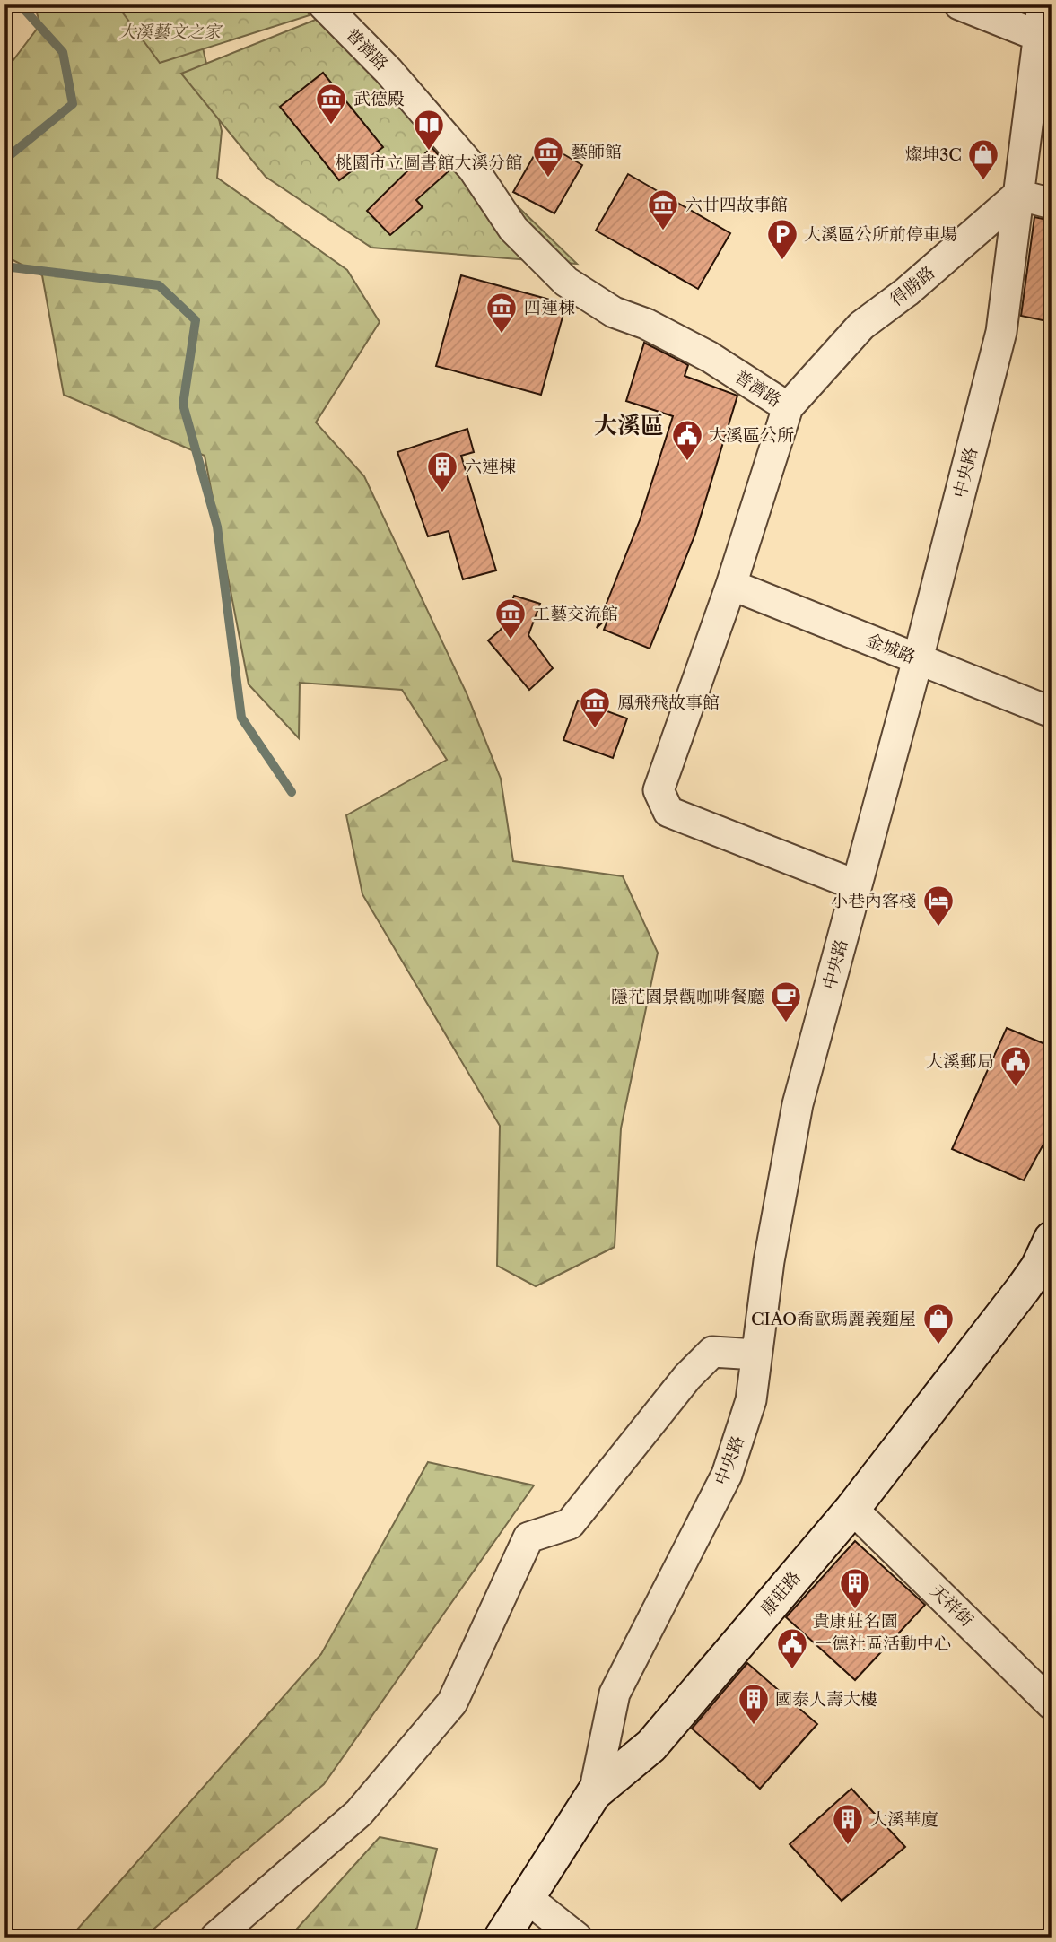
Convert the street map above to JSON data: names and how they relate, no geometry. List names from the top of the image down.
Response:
{
  "streets": {
    "street": [
      "普濟路",
      "得勝路",
      "中央路",
      "金城路",
      "康莊路",
      "天祥街"
    ]
  },
  "crossings": [
    ["普濟路", "得勝路"],
    ["普濟路", "中央路"],
    ["普濟路", "金城路"],
    ["得勝路", "中央路"],
    ["中央路", "金城路"],
    ["中央路", "康莊路"],
    ["康莊路", "天祥街"]
  ],
  "districts": ["大溪區"],
  "parks": ["大溪藝文之家"],
  "places": {
    "museum": [
      "武德殿",
      "藝師館",
      "六廿四故事館",
      "四連棟",
      "工藝交流館",
      "鳳飛飛故事館"
    ],
    "library": ["桃園市立圖書館大溪分館"],
    "shop": ["燦坤3C", "CIAO喬歐瑪麗義麵屋"],
    "parking": ["大溪區公所前停車場"],
    "public building": ["大溪區公所", "大溪郵局", "一德社區活動中心"],
    "building": [
      "六連棟",
      "貴康莊名園",
      "國泰人壽大樓",
      "大溪華廈"
    ],
    "hotel": ["小巷內客棧"],
    "cafe": ["隱花園景觀咖啡餐廳"]
  }
}
